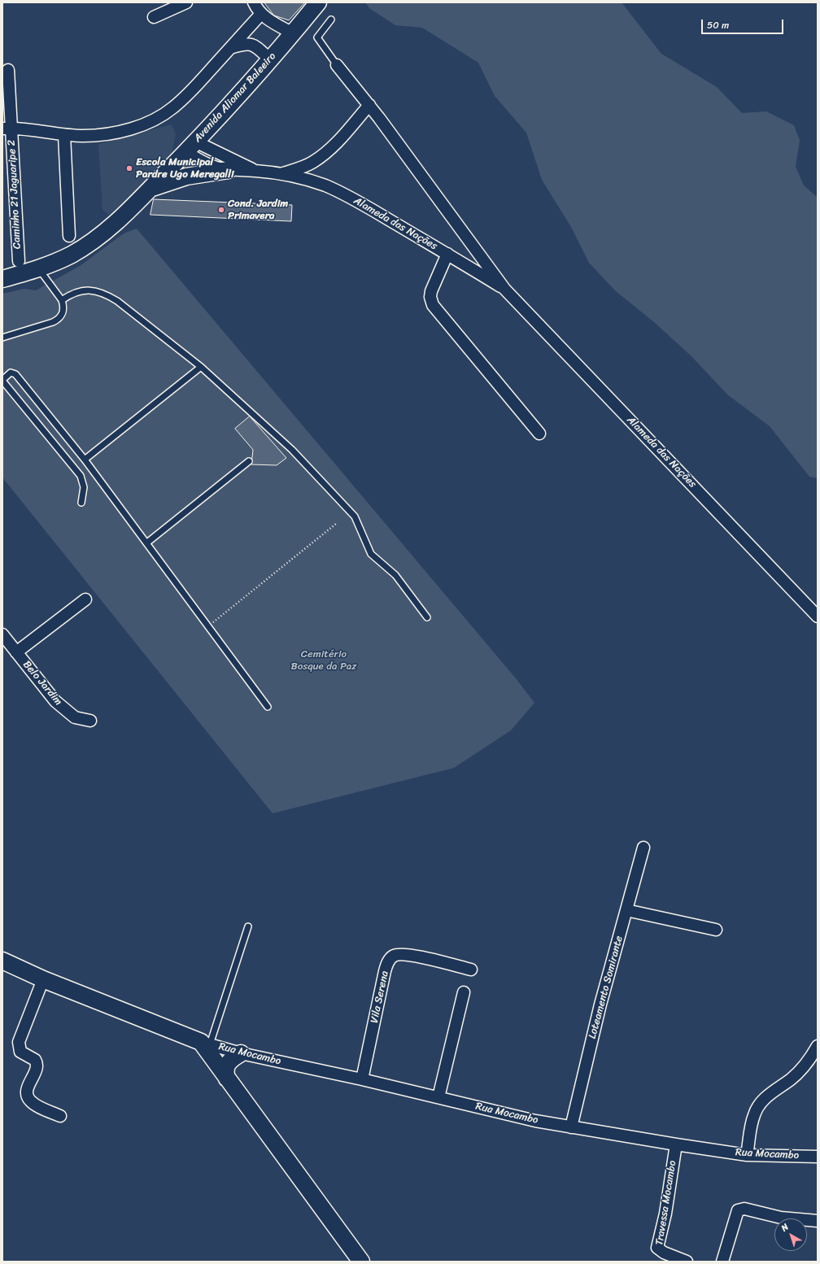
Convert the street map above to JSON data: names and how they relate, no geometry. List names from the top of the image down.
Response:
{
  "streets": {
    "main road": ["Avenida Aliomar Baleeiro", "Rua Mocambo"],
    "street": [
      "Caminho 21 Jaguaripe 2",
      "Alameda das Nações",
      "Belo Jardim",
      "Loteamento Somirante",
      "Vila Serena",
      "Travessa Mocambo"
    ]
  },
  "crossings": [
    ["Avenida Aliomar Baleeiro", "Alameda das Nações"],
    ["Loteamento Somirante", "Rua Mocambo"],
    ["Vila Serena", "Rua Mocambo"],
    ["Rua Mocambo", "Travessa Mocambo"]
  ],
  "parks": ["Cemitério Bosque da Paz"],
  "places": ["Escola Municipal Pardre Ugo Meregalli", "Cond. Jardim Primavera"],
  "scale_bar": "50 m",
  "north": "top left"
}
